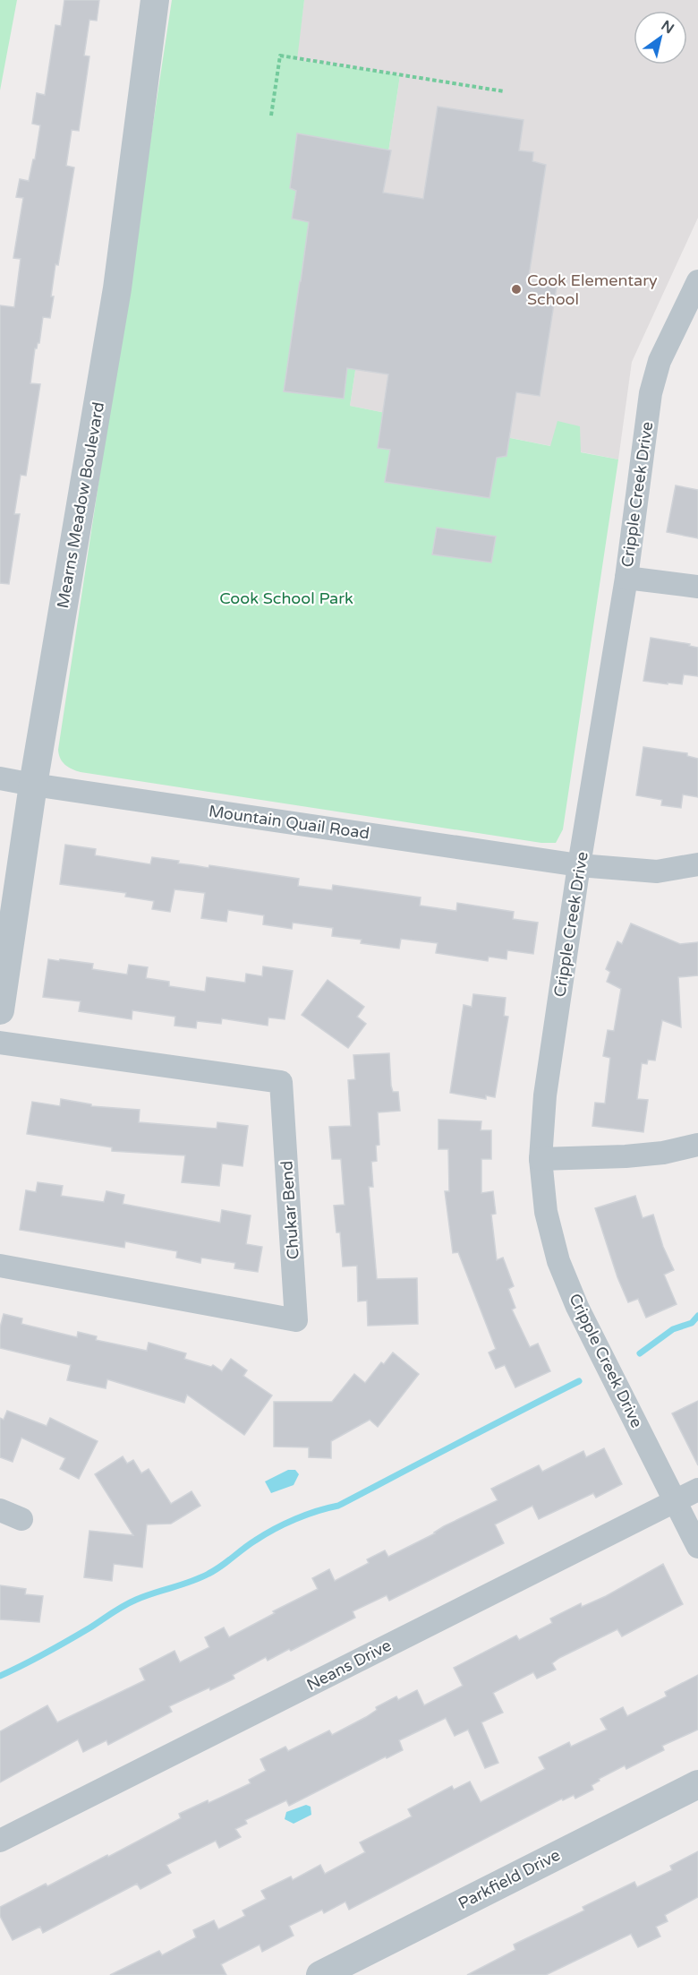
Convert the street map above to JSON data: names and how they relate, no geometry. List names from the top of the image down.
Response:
{
  "streets": {
    "street": [
      "Cripple Creek Drive",
      "Mearns Meadow Boulevard",
      "Mountain Quail Road",
      "Chukar Bend",
      "Neans Drive",
      "Parkfield Drive"
    ]
  },
  "crossings": [
    ["Cripple Creek Drive", "Mountain Quail Road"],
    ["Cripple Creek Drive", "Neans Drive"],
    ["Mearns Meadow Boulevard", "Mountain Quail Road"]
  ],
  "parks": ["Cook School Park"],
  "places": ["Cook Elementary School"],
  "north": "top right"
}
